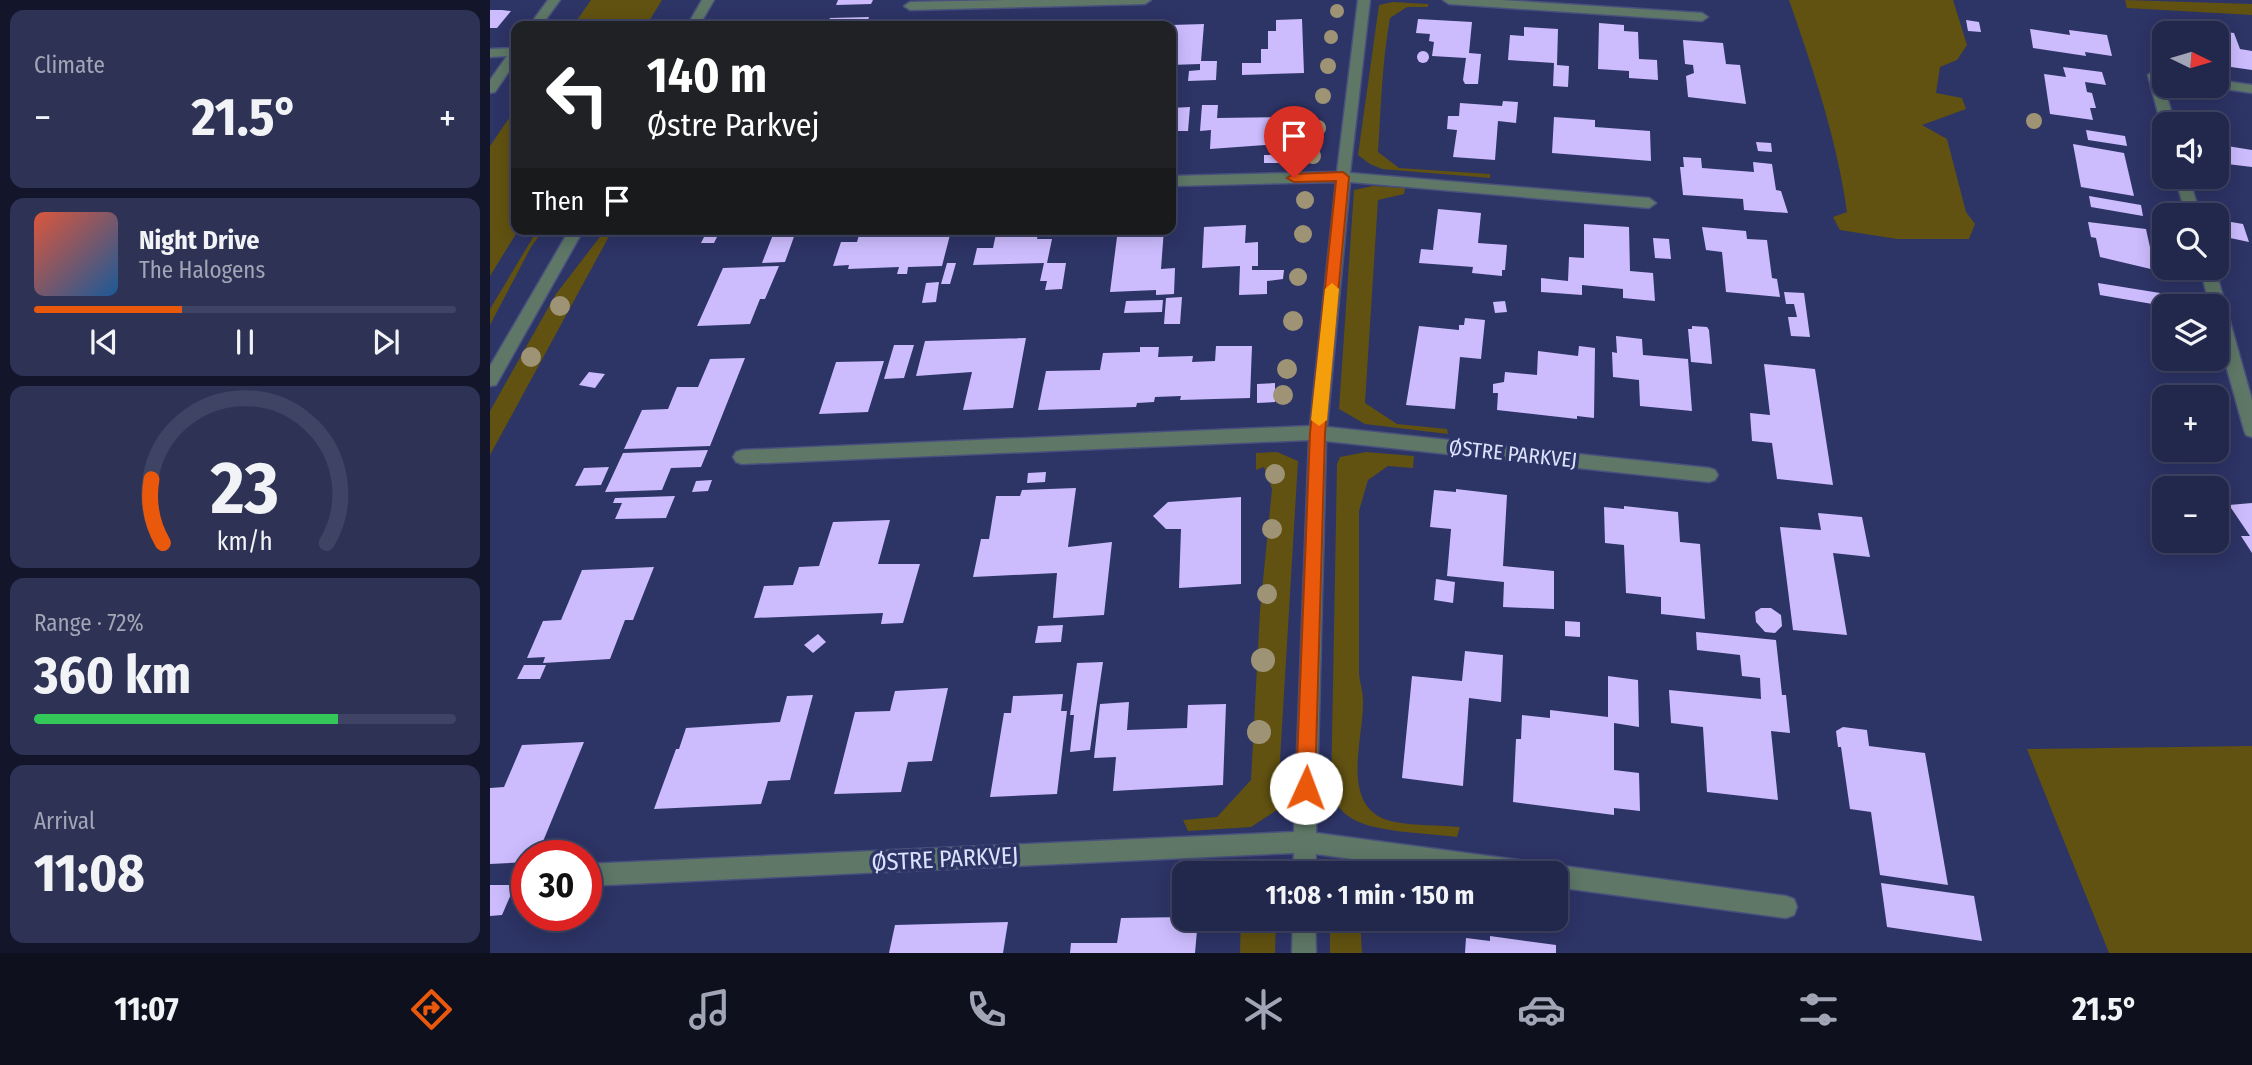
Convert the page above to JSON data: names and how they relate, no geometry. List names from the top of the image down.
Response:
{
  "streets": {
    "street": ["ØSTRE PARKVEJ"]
  },
  "north": "right",
  "page": {
    "tile": [
      "Climate",
      ["Range · 72%", "360 km"],
      ["Arrival", "11:08"]
    ],
    "map_buttons": ["+", "−"],
    "turn": ["140 m", "Østre Parkvej"],
    "heat": ["−", "21.5°", "+"],
    "then": "Then",
    "song": ["Night Drive", "The Halogens"],
    "limit": "30",
    "trip": "11:08 · 1 min · 150 m",
    "tabs": ["11:07", "21.5°"],
    "gauge": ["23", "km/h"]
  }
}
